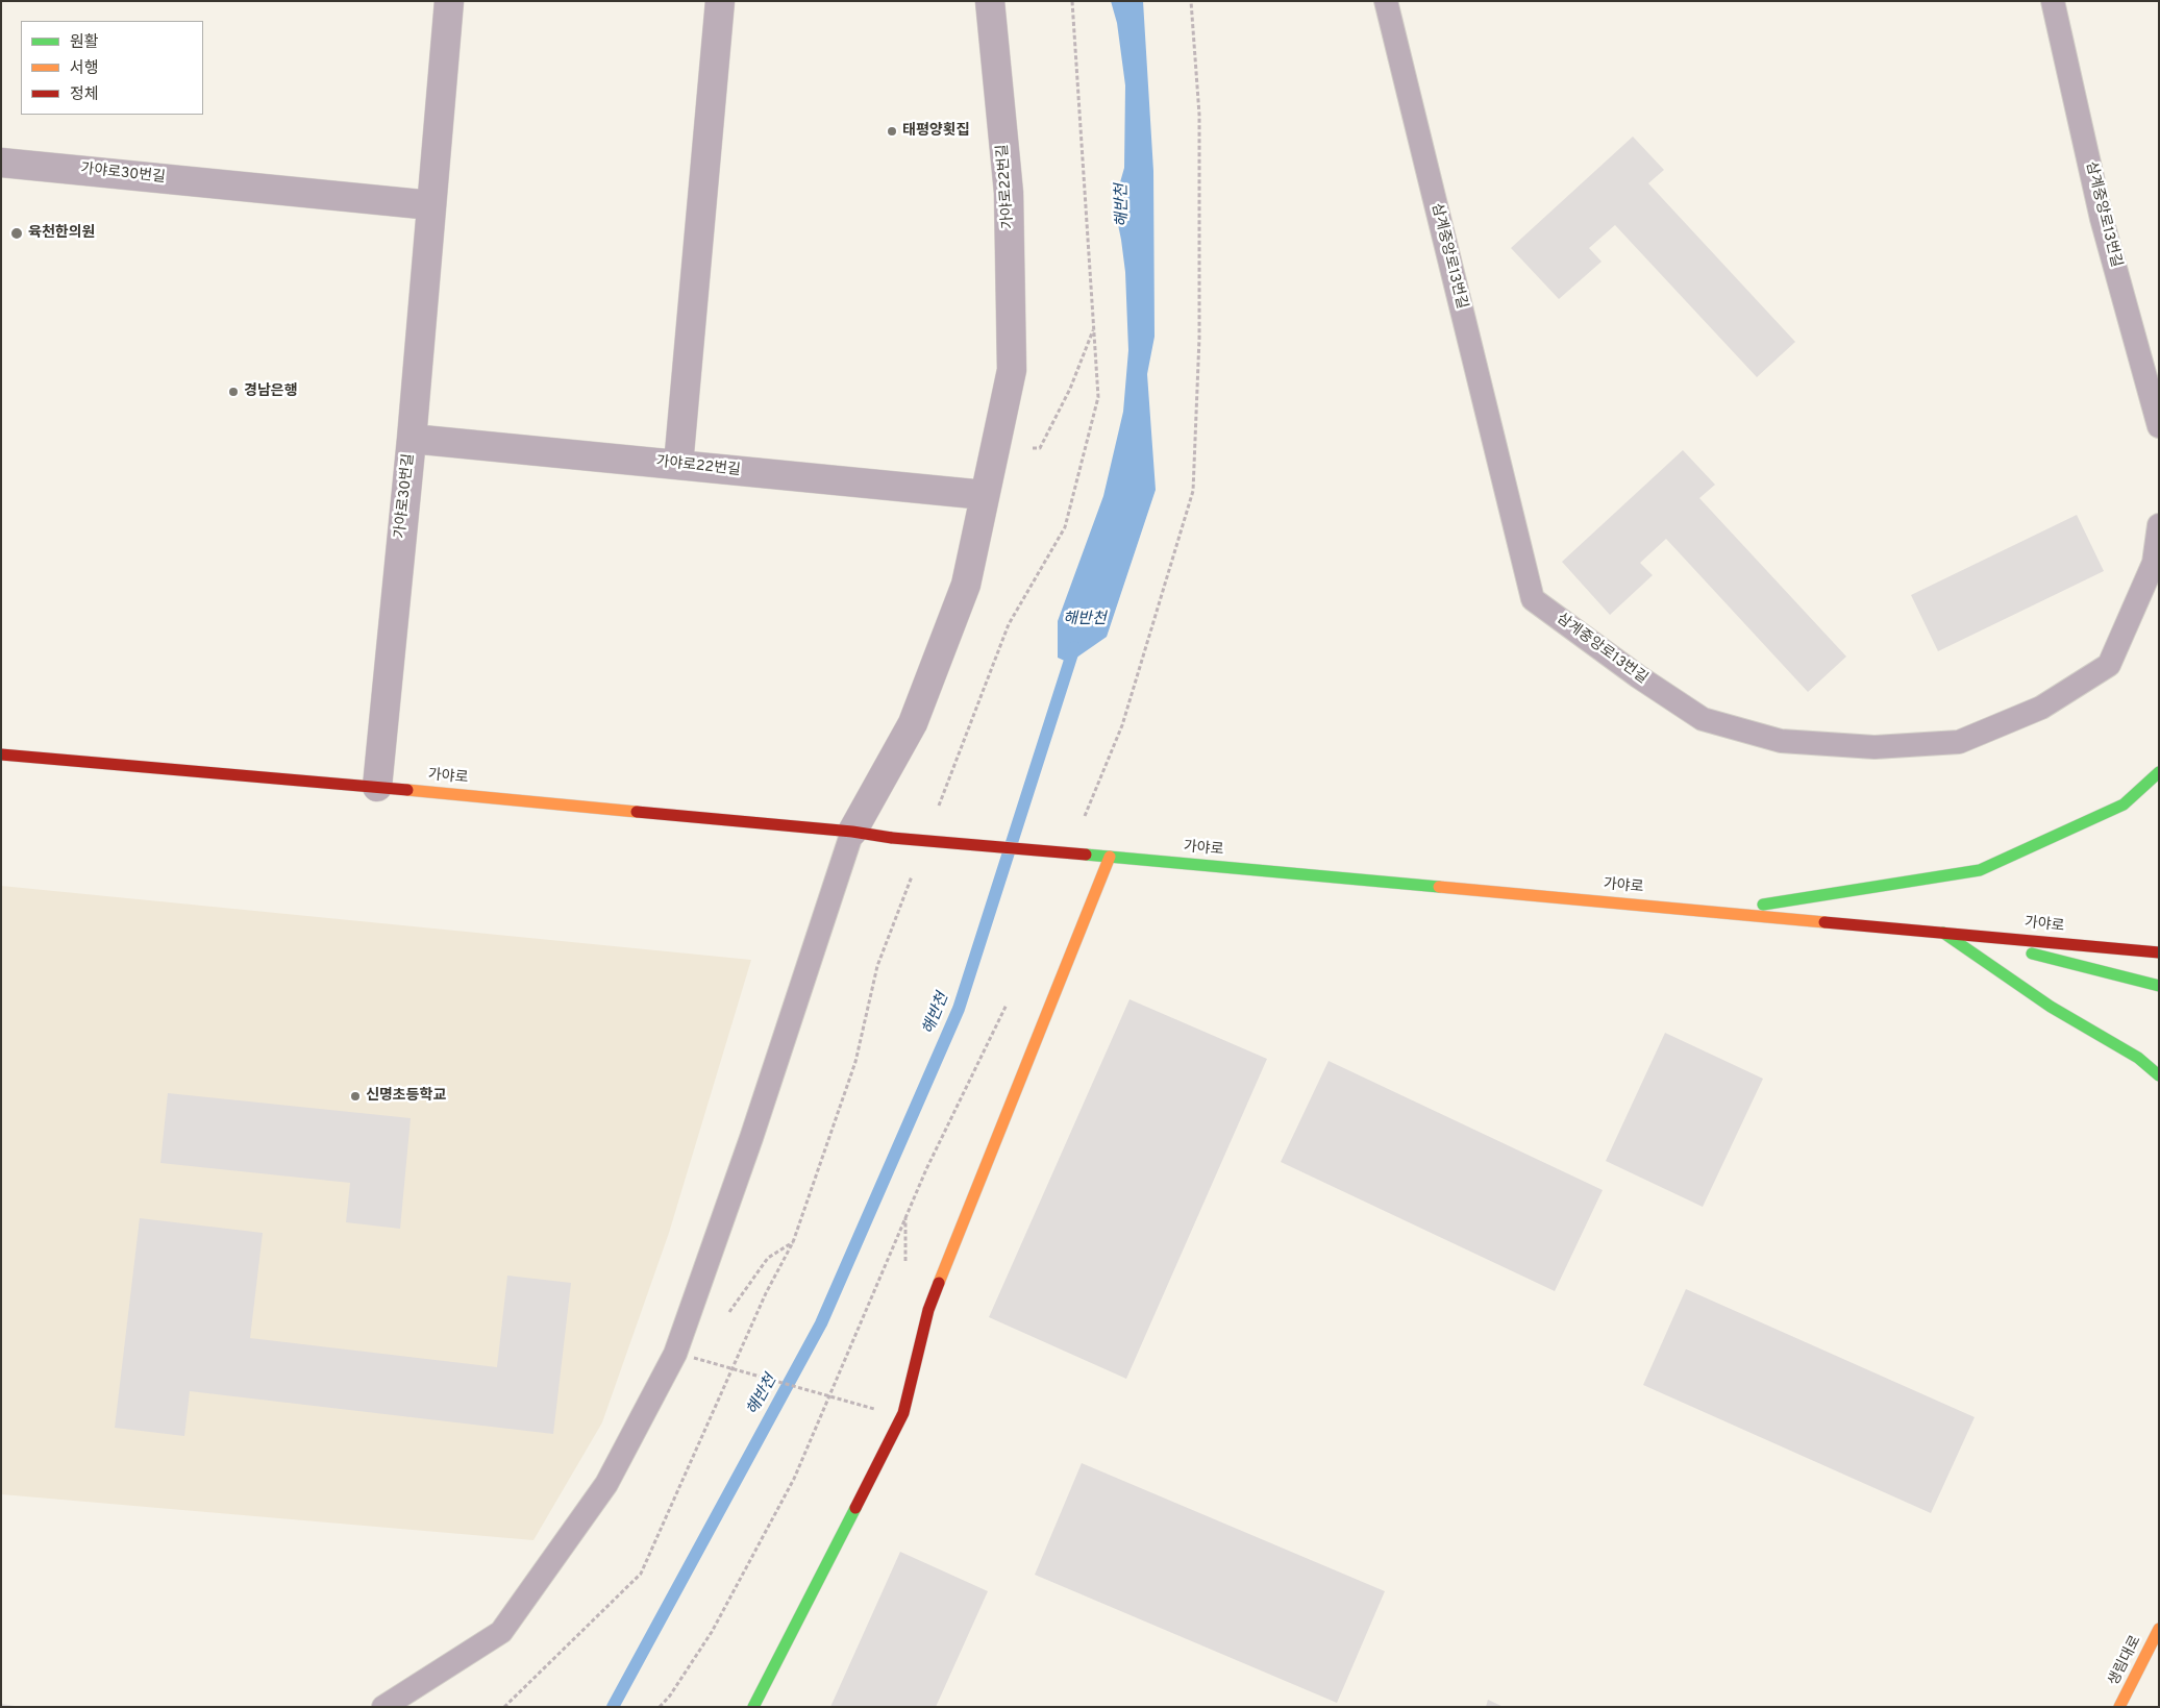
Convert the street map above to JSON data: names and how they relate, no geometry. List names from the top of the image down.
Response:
{
  "streets": {
    "main road": ["가야로", "생림대로"],
    "street": ["가야로30번길", "가야로22번길"],
    "lane": ["삼계중앙로13번길"]
  },
  "crossings": [
    ["가야로30번길", "가야로22번길"],
    ["가야로30번길", "가야로"],
    ["가야로22번길", "가야로"]
  ],
  "water": ["해반천"],
  "places": [
    "태평양횟집",
    "육천한의원",
    "경남은행",
    "신명초등학교"
  ],
  "legend": ["원활", "서행", "정체"]
}
